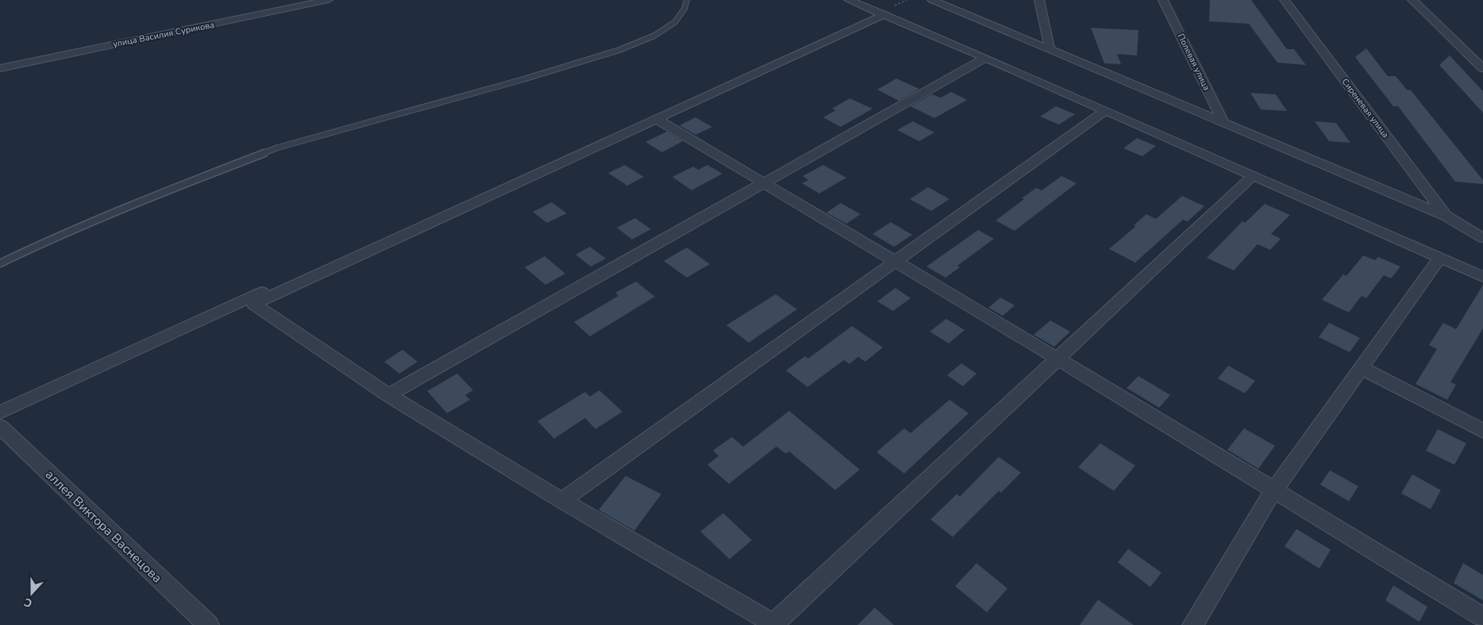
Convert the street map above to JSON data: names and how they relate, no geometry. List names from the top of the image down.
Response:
{
  "streets": {
    "street": [
      "улица Василия Сурикова",
      "Полевая улица",
      "Сиреневая улица",
      "аллея Виктора Васнецова"
    ]
  },
  "north": "bottom"
}
